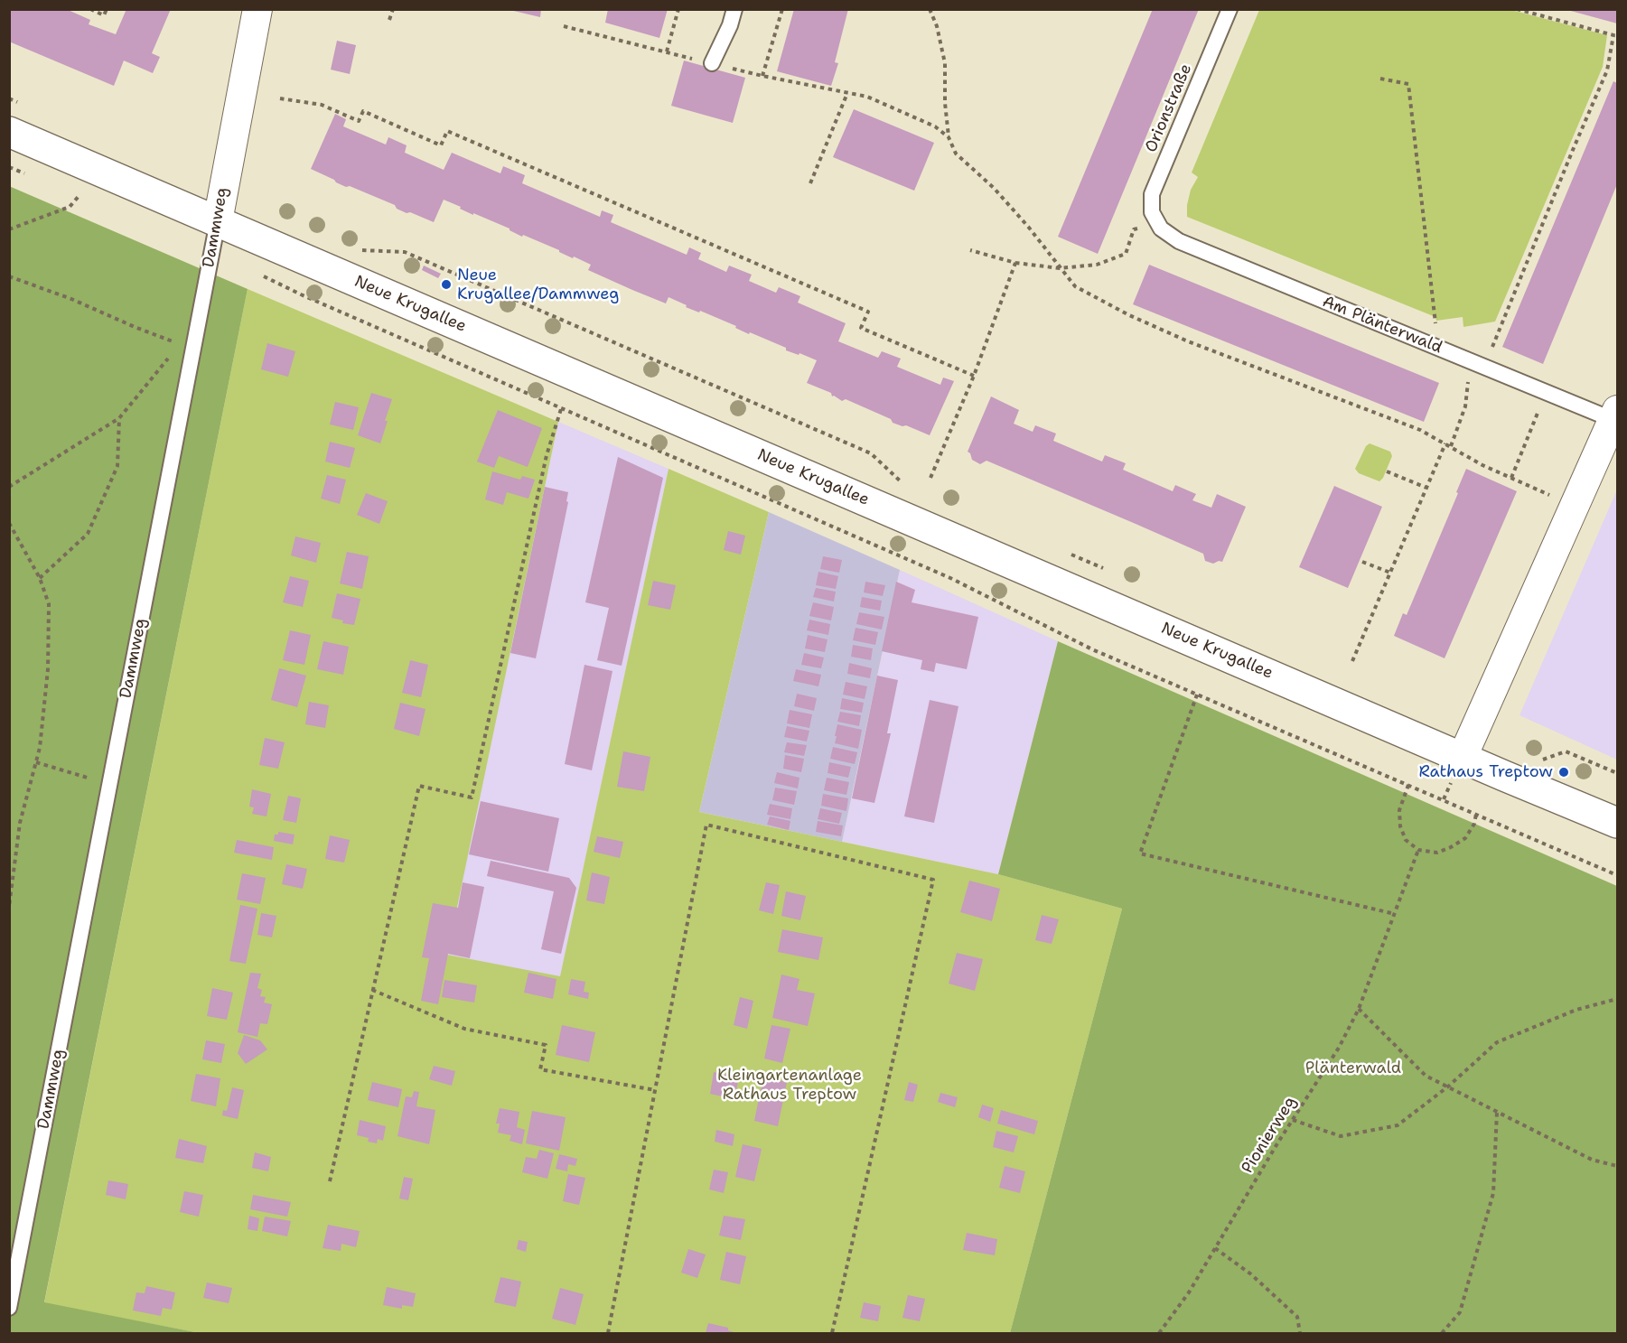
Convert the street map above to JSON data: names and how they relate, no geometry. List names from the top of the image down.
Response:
{
  "streets": {
    "street": ["Dammweg", "Neue Krugallee", "Am Plänterwald"],
    "lane": ["Orionstraße"],
    "path": ["Pionierweg"]
  },
  "crossings": [
    ["Orionstraße", "Am Plänterwald"],
    ["Dammweg", "Neue Krugallee"],
    ["Neue Krugallee", "Am Plänterwald"]
  ],
  "parks": ["Plänterwald", "Kleingartenanlage Rathaus Treptow"],
  "places": ["Neue Krugallee/Dammweg", "Rathaus Treptow"]
}
